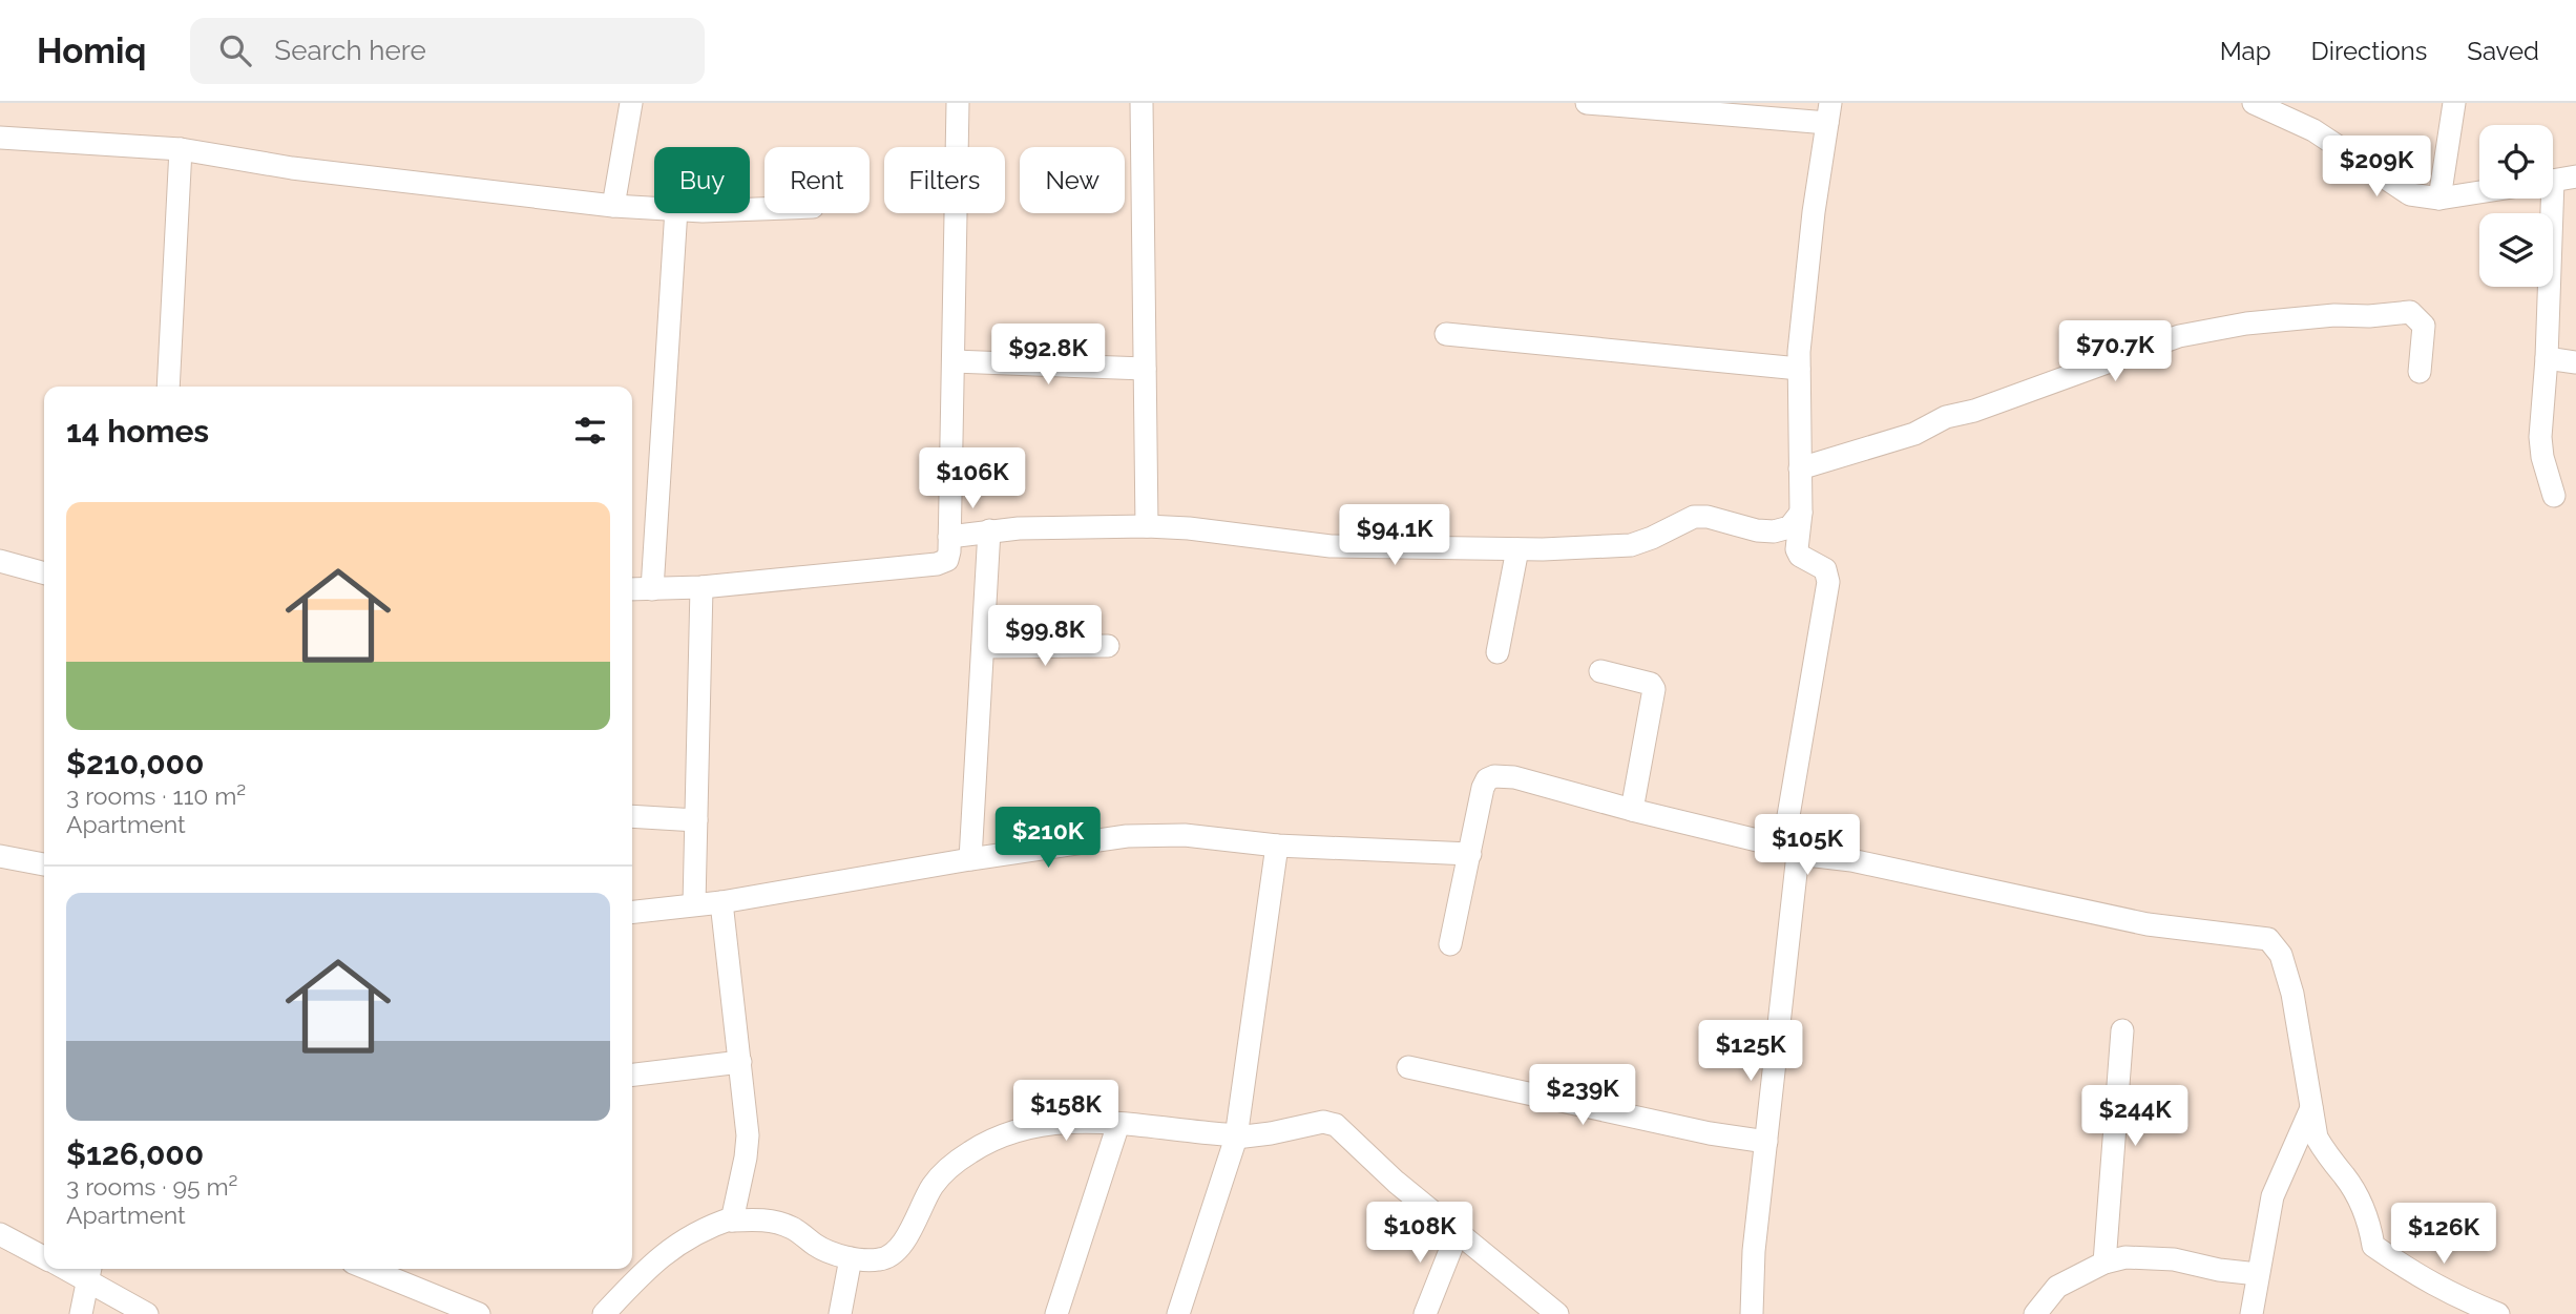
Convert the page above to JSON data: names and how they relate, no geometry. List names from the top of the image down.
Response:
{
  "page": {
    "header": "Homiq",
    "search": "Search here",
    "nav": ["Map", "Directions", "Saved"],
    "price": [
      "$209K",
      "$70.7K",
      "$92.8K",
      "$106K",
      "$94.1K",
      "$99.8K",
      "$210K",
      "$105K",
      "$125K",
      "$239K",
      "$158K",
      "$244K",
      "$108K",
      "$126K"
    ],
    "chip": [
      "Buy",
      "Rent",
      "Filters",
      "New"
    ],
    "heading": "14 homes",
    "list": [
      {
        "name": "$210,000",
        "note": "3 rooms · 110 m² · Apartment"
      },
      {
        "name": "$126,000",
        "note": "3 rooms · 95 m² · Apartment"
      }
    ]
  }
}
